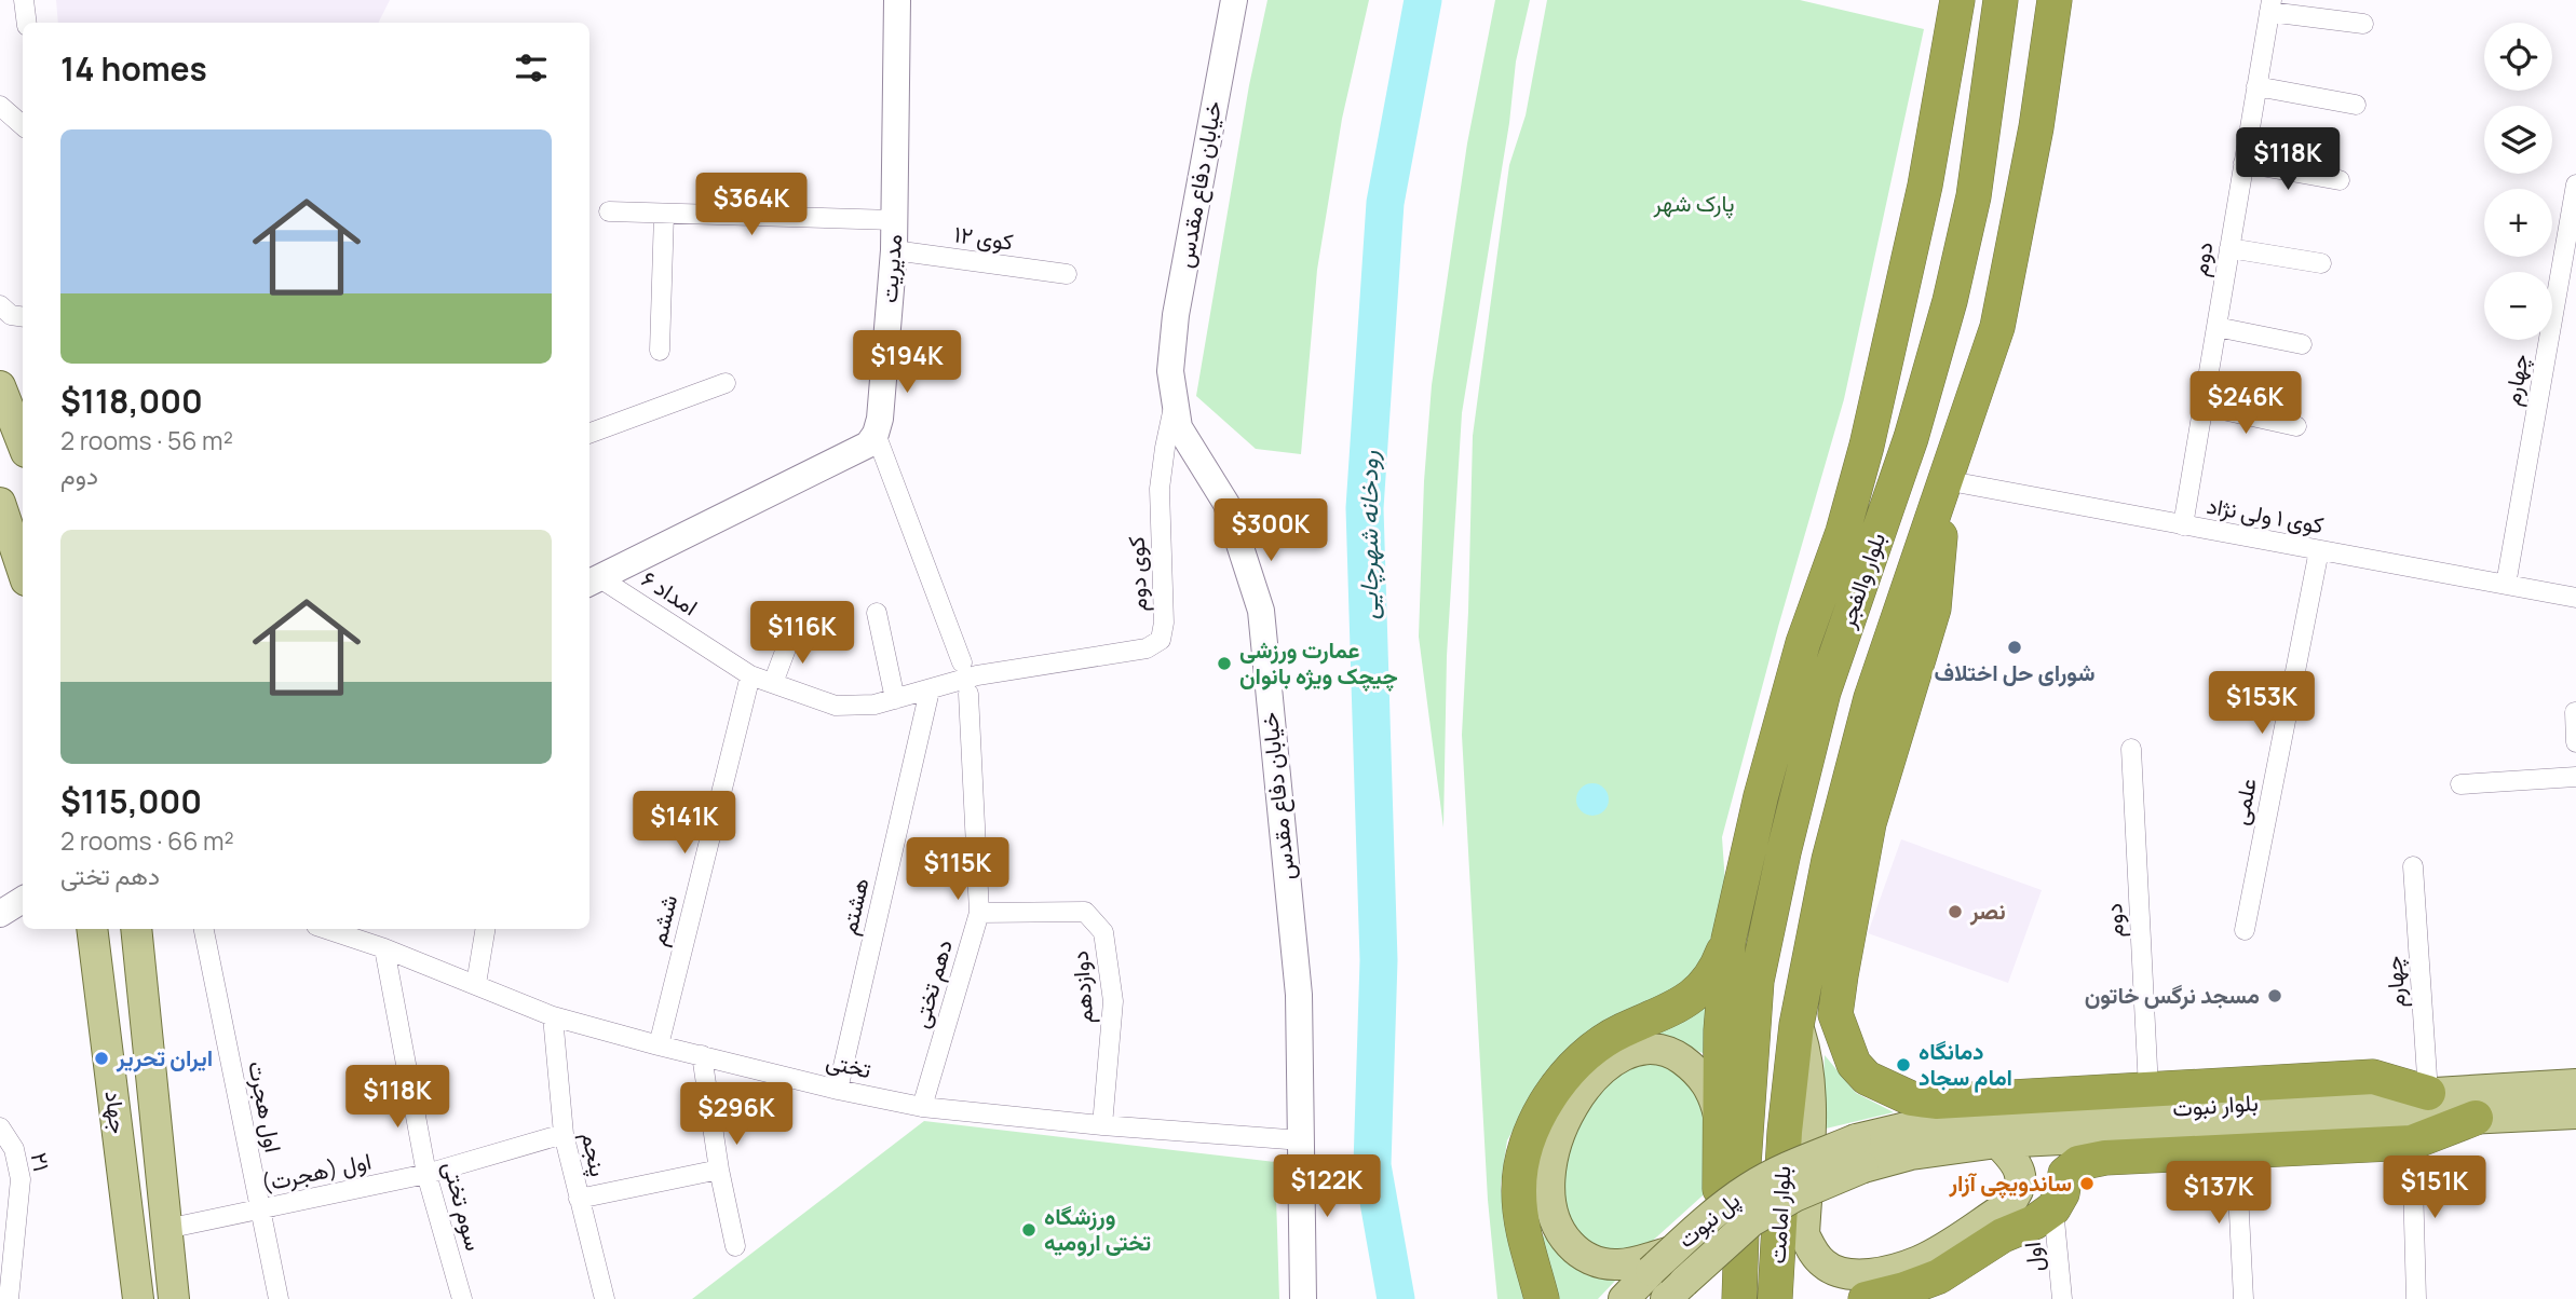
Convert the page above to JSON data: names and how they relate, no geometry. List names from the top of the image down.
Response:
{
  "streets": {
    "highway": ["بلوار والفجر", "بلوار امامت"],
    "main road": ["بلوار نبوت", "جهاد", "پل نبوت"],
    "street": [
      "خیابان دفاع مقدس",
      "کوی ۱۲",
      "دوم",
      "مدیریت",
      "چهارم",
      "کوی ۱ ولی نژاد",
      "کوی دوم",
      "امداد ۶",
      "علمی",
      "هشتم",
      "ششم",
      "دهم تختی",
      "دوازدهم",
      "تختی",
      "اول هجرت",
      "پنجم",
      "۲۱",
      "اول (هجرت)",
      "سوم تختی",
      "اول"
    ]
  },
  "crossings": [
    ["خیابان دفاع مقدس", "کوی دوم"],
    ["خیابان دفاع مقدس", "تختی"],
    ["کوی ۱۲", "مدیریت"],
    ["دوم", "کوی ۱ ولی نژاد"],
    ["مدیریت", "دهم تختی"],
    ["چهارم", "کوی ۱ ولی نژاد"],
    ["چهارم", "بلوار نبوت"],
    ["کوی ۱ ولی نژاد", "بلوار والفجر"],
    ["کوی ۱ ولی نژاد", "علمی"],
    ["کوی دوم", "امداد ۶"],
    ["کوی دوم", "دهم تختی"],
    ["بلوار والفجر", "بلوار امامت"],
    ["امداد ۶", "هشتم"],
    ["امداد ۶", "ششم"],
    ["امداد ۶", "دهم تختی"],
    ["هشتم", "تختی"],
    ["ششم", "تختی"],
    ["دهم تختی", "دوازدهم"],
    ["دهم تختی", "تختی"],
    ["دوازدهم", "تختی"],
    ["تختی", "پنجم"],
    ["تختی", "سوم تختی"],
    ["بلوار نبوت", "پل نبوت"],
    ["اول هجرت", "اول (هجرت)"],
    ["جهاد", "اول (هجرت)"],
    ["پنجم", "اول (هجرت)"],
    ["اول (هجرت)", "سوم تختی"]
  ],
  "water": ["رودخانه شهرچایی"],
  "parks": ["پارک شهر"],
  "places": [
    "شورای حل اختلاف",
    "عمارت ورزشی چیچک ویژه بانوان",
    "نصر",
    "مسجد نرگس خاتون",
    "ایران تحریر",
    "دمانگاه امام سجاد",
    "ساندویچی آزار",
    "ورزشگاه تختی ارومیه"
  ],
  "page": {
    "map_buttons": ["+", "−"],
    "heading": "14 homes",
    "list": [
      {
        "name": "$118,000",
        "note": "2 rooms · 56 m² · دوم"
      },
      {
        "name": "$115,000",
        "note": "2 rooms · 66 m² · دهم تختی"
      }
    ],
    "price": [
      "$118K",
      "$364K",
      "$194K",
      "$246K",
      "$300K",
      "$116K",
      "$153K",
      "$141K",
      "$115K",
      "$118K",
      "$296K",
      "$122K",
      "$151K",
      "$137K"
    ]
  }
}
